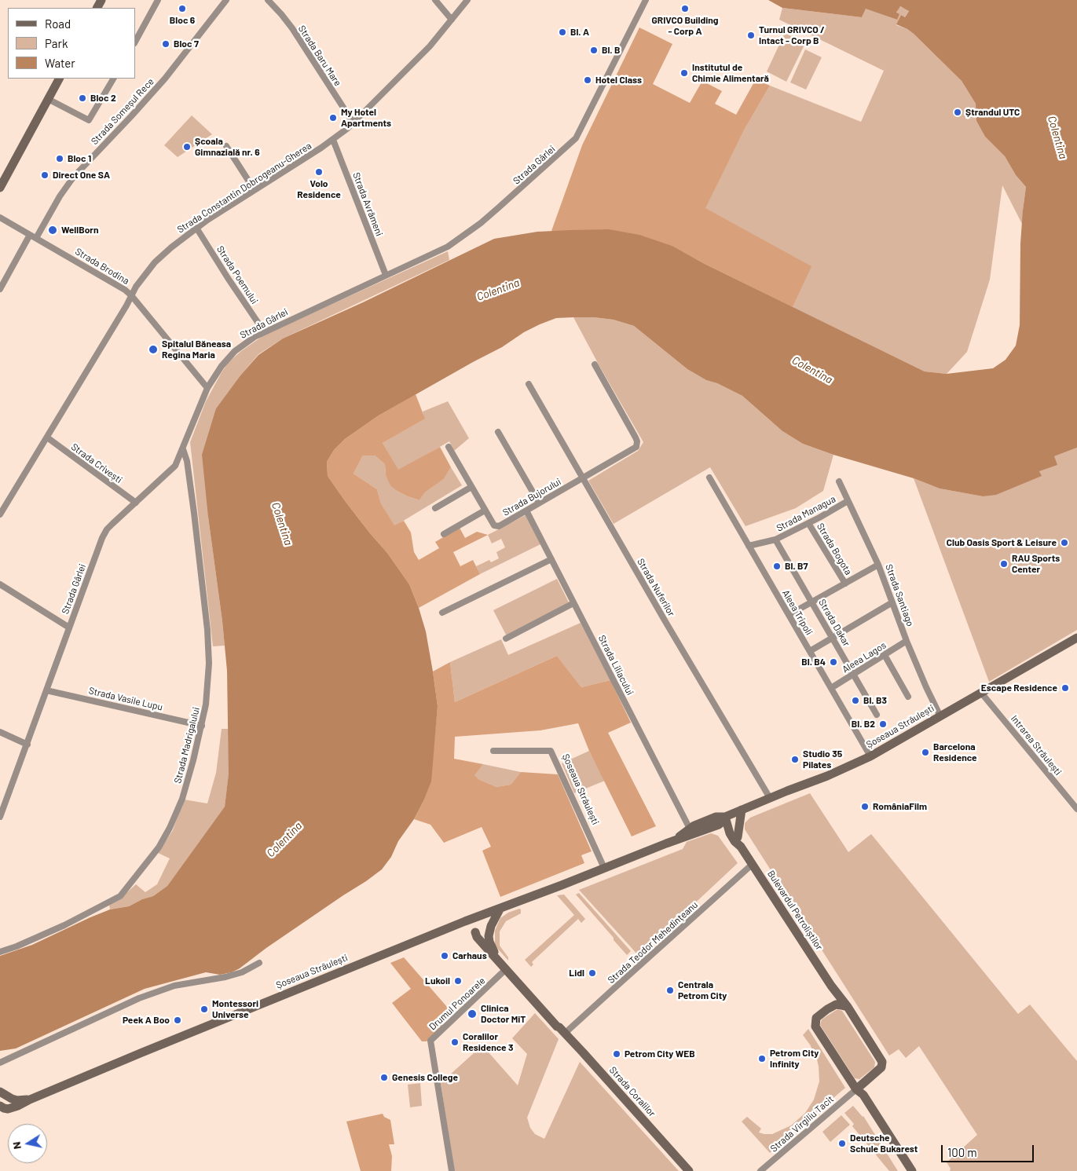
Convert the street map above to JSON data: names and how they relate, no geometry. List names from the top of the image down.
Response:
{
  "streets": {
    "street": [
      "Strada Baru Mare",
      "Strada Someșul Rece",
      "Strada Gârlei",
      "Strada Constantin Dobrogeanu-Gherea",
      "Strada Avrămeni",
      "Strada Brodina",
      "Strada Poemului",
      "Strada Crivești",
      "Strada Bujorului",
      "Strada Managua",
      "Strada Bogota",
      "Strada Nuferilor",
      "Strada Santiago",
      "Aleea Tripoli",
      "Strada Dakar",
      "Aleea Lagos",
      "Strada Liliacului",
      "Strada Vasile Lupu",
      "Șoseaua Străulești",
      "Strada Madrigalului",
      "Intrarea Străulești",
      "Bulevardul Petroliștilor",
      "Strada Teodor Mehedințeanu",
      "Drumul Ponoarele",
      "Strada Coralilor",
      "Strada Virgiliu Tacit"
    ]
  },
  "crossings": [
    ["Strada Baru Mare", "Strada Constantin Dobrogeanu-Gherea"],
    ["Strada Someșul Rece", "Strada Brodina"],
    ["Strada Gârlei", "Strada Avrămeni"],
    ["Strada Gârlei", "Strada Brodina"],
    ["Strada Gârlei", "Strada Poemului"],
    ["Strada Gârlei", "Strada Crivești"],
    ["Strada Gârlei", "Strada Vasile Lupu"],
    ["Strada Gârlei", "Strada Madrigalului"],
    ["Strada Constantin Dobrogeanu-Gherea", "Strada Avrămeni"],
    ["Strada Constantin Dobrogeanu-Gherea", "Strada Brodina"],
    ["Strada Constantin Dobrogeanu-Gherea", "Strada Poemului"],
    ["Strada Constantin Dobrogeanu-Gherea", "Strada Crivești"],
    ["Strada Bujorului", "Strada Nuferilor"],
    ["Strada Bujorului", "Strada Liliacului"],
    ["Strada Managua", "Strada Bogota"],
    ["Strada Managua", "Strada Santiago"],
    ["Strada Managua", "Aleea Tripoli"],
    ["Strada Managua", "Strada Dakar"],
    ["Strada Nuferilor", "Șoseaua Străulești"],
    ["Strada Santiago", "Aleea Lagos"],
    ["Strada Santiago", "Șoseaua Străulești"],
    ["Aleea Tripoli", "Aleea Lagos"],
    ["Aleea Tripoli", "Șoseaua Străulești"],
    ["Strada Dakar", "Aleea Lagos"],
    ["Strada Liliacului", "Șoseaua Străulești"],
    ["Strada Vasile Lupu", "Strada Madrigalului"],
    ["Șoseaua Străulești", "Intrarea Străulești"],
    ["Șoseaua Străulești", "Bulevardul Petroliștilor"],
    ["Șoseaua Străulești", "Strada Coralilor"],
    ["Bulevardul Petroliștilor", "Strada Teodor Mehedințeanu"],
    ["Bulevardul Petroliștilor", "Strada Virgiliu Tacit"],
    ["Strada Teodor Mehedințeanu", "Strada Coralilor"],
    ["Drumul Ponoarele", "Strada Coralilor"]
  ],
  "water": ["Colentina"],
  "places": [
    "Bloc 6",
    "GRIVCO Building - Corp A",
    "Bl. A",
    "Turnul GRIVCO / Intact - Corp B",
    "Bloc 7",
    "Bl. B",
    "Institutul de Chimie Alimentară",
    "Hotel Class",
    "Bloc 2",
    "Ștrandul UTC",
    "My Hotel Apartments",
    "Școala Gimnazială nr. 6",
    "Bloc 1",
    "Volo Residence",
    "Direct One SA",
    "WellBorn",
    "Spitalul Băneasa Regina Maria",
    "Club Oasis Sport & Leisure",
    "RAU Sports Center",
    "Bl. B7",
    "Bl. B4",
    "Escape Residence",
    "Bl. B3",
    "Bl. B2",
    "Barcelona Residence",
    "Studio 35 Pilates",
    "RomâniaFilm",
    "Carhaus",
    "Lidl",
    "Lukoil",
    "Centrala Petrom City",
    "Montessori Universe",
    "Clinica Doctor MiT",
    "Peek A Boo",
    "Coralilor Residence 3",
    "Petrom City WEB",
    "Petrom City Infinity",
    "Genesis College",
    "Deutsche Schule Bukarest"
  ],
  "legend": ["Road", "Park", "Water"],
  "scale_bar": "100 m",
  "north": "left"
}
